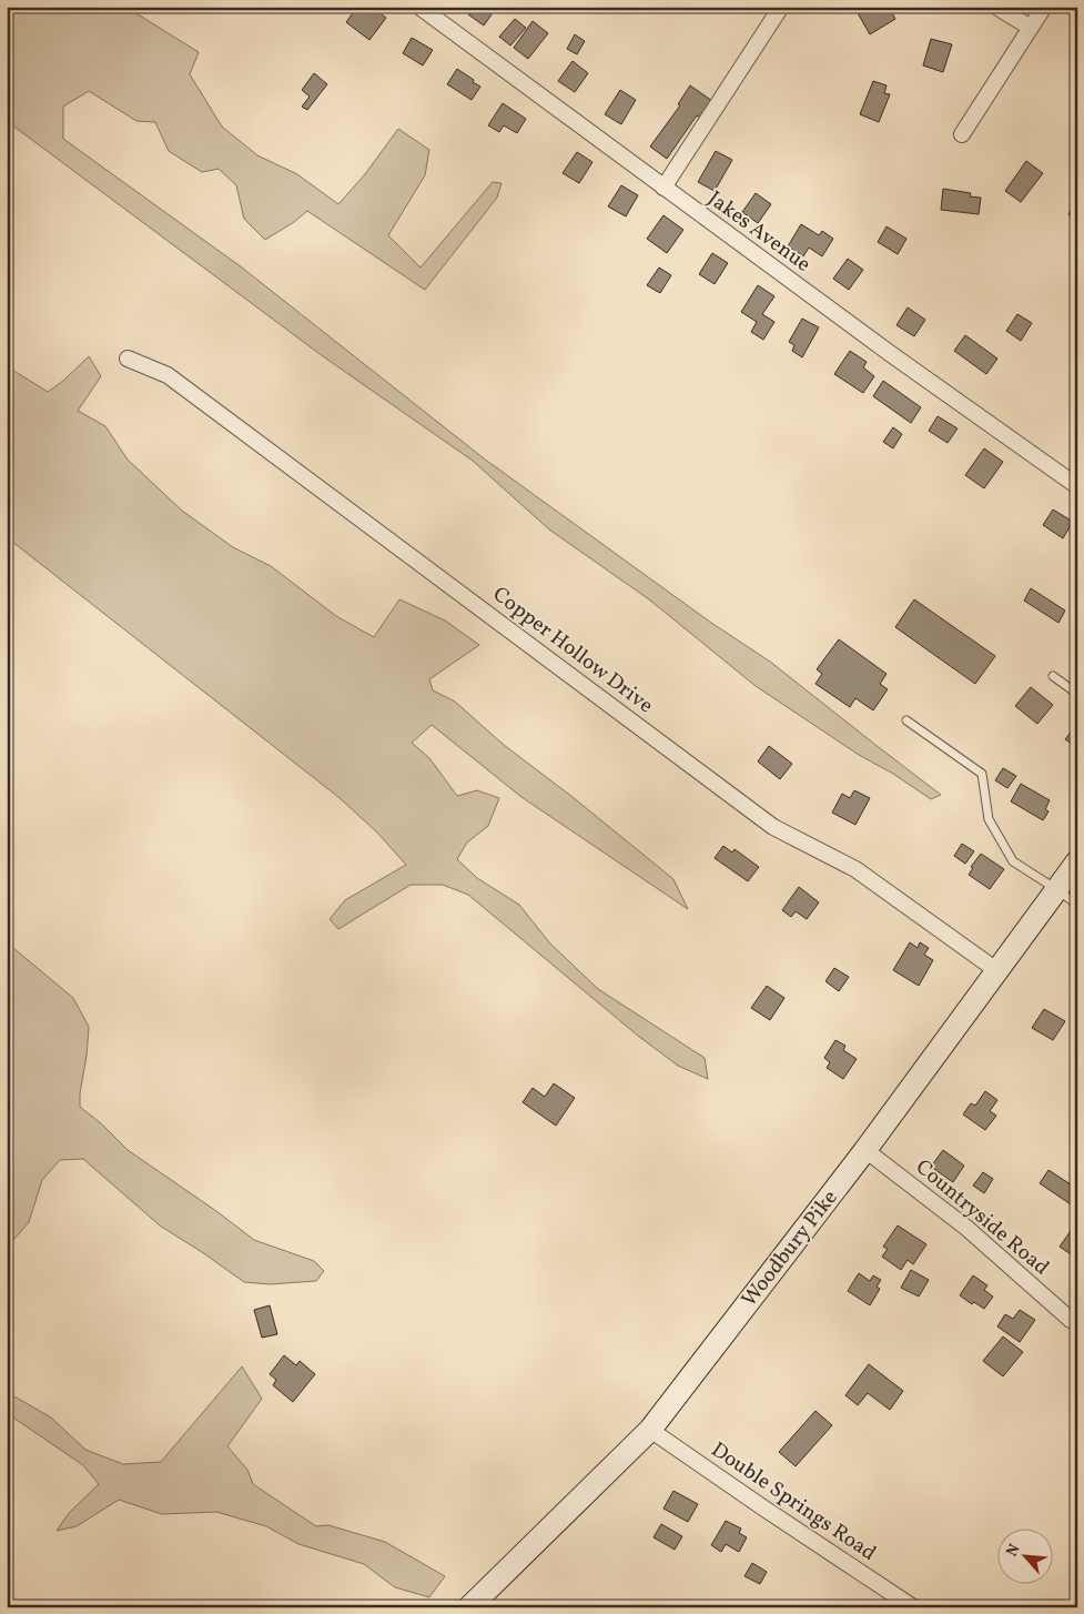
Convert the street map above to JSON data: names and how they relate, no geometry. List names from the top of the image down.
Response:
{
  "streets": {
    "street": [
      "Jakes Avenue",
      "Copper Hollow Drive",
      "Countryside Road",
      "Woodbury Pike",
      "Double Springs Road"
    ]
  },
  "crossings": [
    ["Copper Hollow Drive", "Woodbury Pike"],
    ["Countryside Road", "Woodbury Pike"],
    ["Woodbury Pike", "Double Springs Road"]
  ],
  "north": "top left"
}
